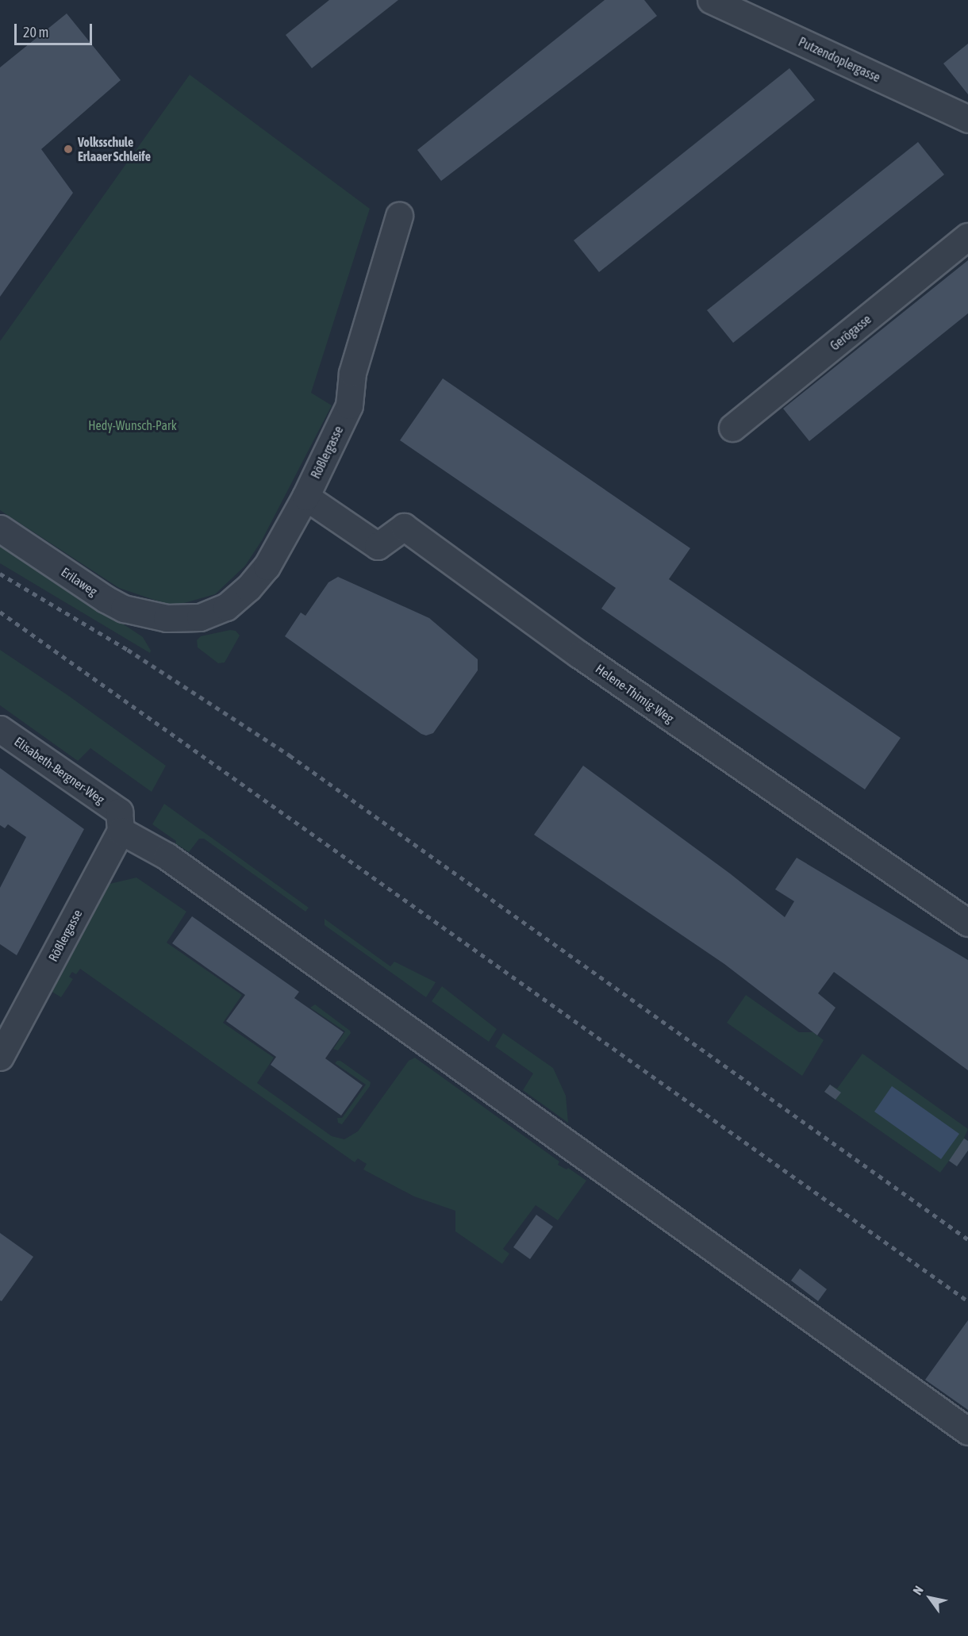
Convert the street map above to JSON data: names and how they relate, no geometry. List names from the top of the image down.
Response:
{
  "streets": {
    "street": [
      "Putzendoplergasse",
      "Gerögasse",
      "Rößlergasse",
      "Erilaweg",
      "Helene-Thimig-Weg",
      "Elisabeth-Bergner-Weg"
    ]
  },
  "crossings": [
    ["Rößlergasse", "Erilaweg"],
    ["Rößlergasse", "Helene-Thimig-Weg"],
    ["Rößlergasse", "Elisabeth-Bergner-Weg"]
  ],
  "parks": ["Hedy-Wunsch-Park"],
  "places": ["Volksschule Erlaaer Schleife"],
  "scale_bar": "20 m",
  "north": "top left"
}
